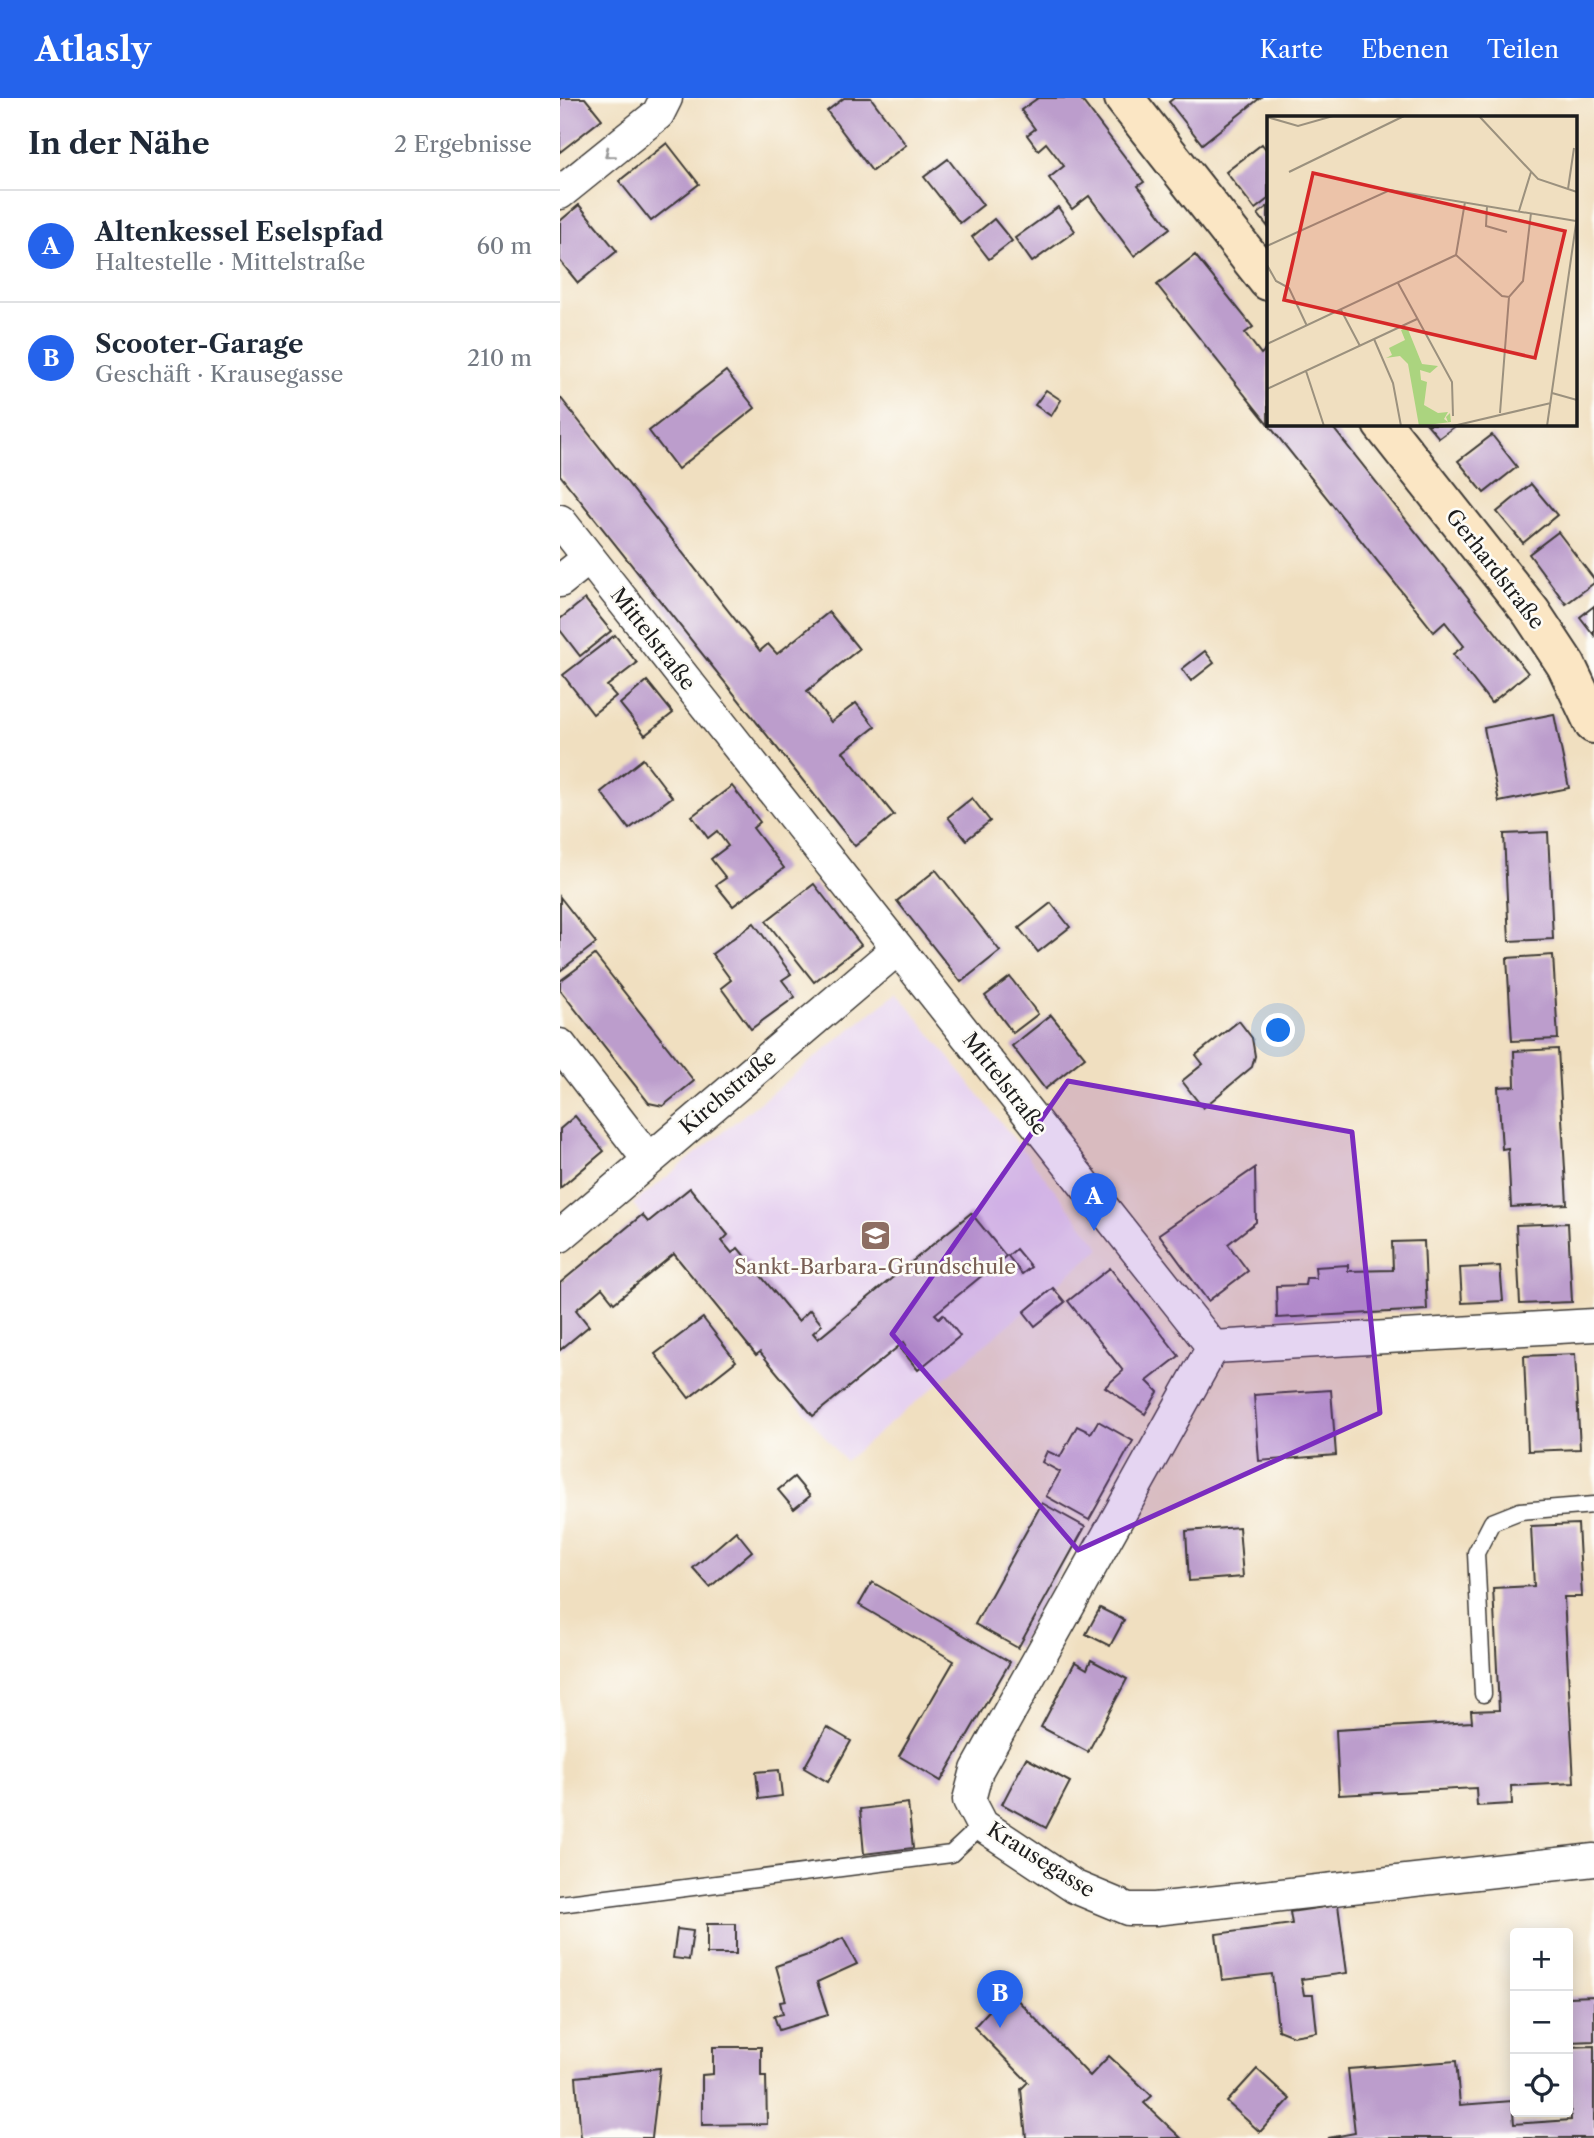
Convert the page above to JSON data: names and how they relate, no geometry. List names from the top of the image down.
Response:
{
  "streets": {
    "street": [
      "Gerhardstraße",
      "Mittelstraße",
      "Kirchstraße",
      "Krausegasse"
    ]
  },
  "crossings": [
    ["Mittelstraße", "Kirchstraße"],
    ["Mittelstraße", "Krausegasse"]
  ],
  "places": {
    "school or university": ["Sankt-Barbara-Grundschule"]
  },
  "page": {
    "header": "Atlasly",
    "nav": ["Karte", "Ebenen", "Teilen"],
    "heading": ["In der Nähe", "2 Ergebnisse"],
    "list": [
      {
        "mark": "A",
        "name": "Altenkessel Eselspfad",
        "note": "Haltestelle · Mittelstraße",
        "value": "60 m"
      },
      {
        "mark": "B",
        "name": "Scooter-Garage",
        "note": "Geschäft · Krausegasse",
        "value": "210 m"
      }
    ],
    "pins": ["A", "B"],
    "map_buttons": ["+", "−"]
  }
}
